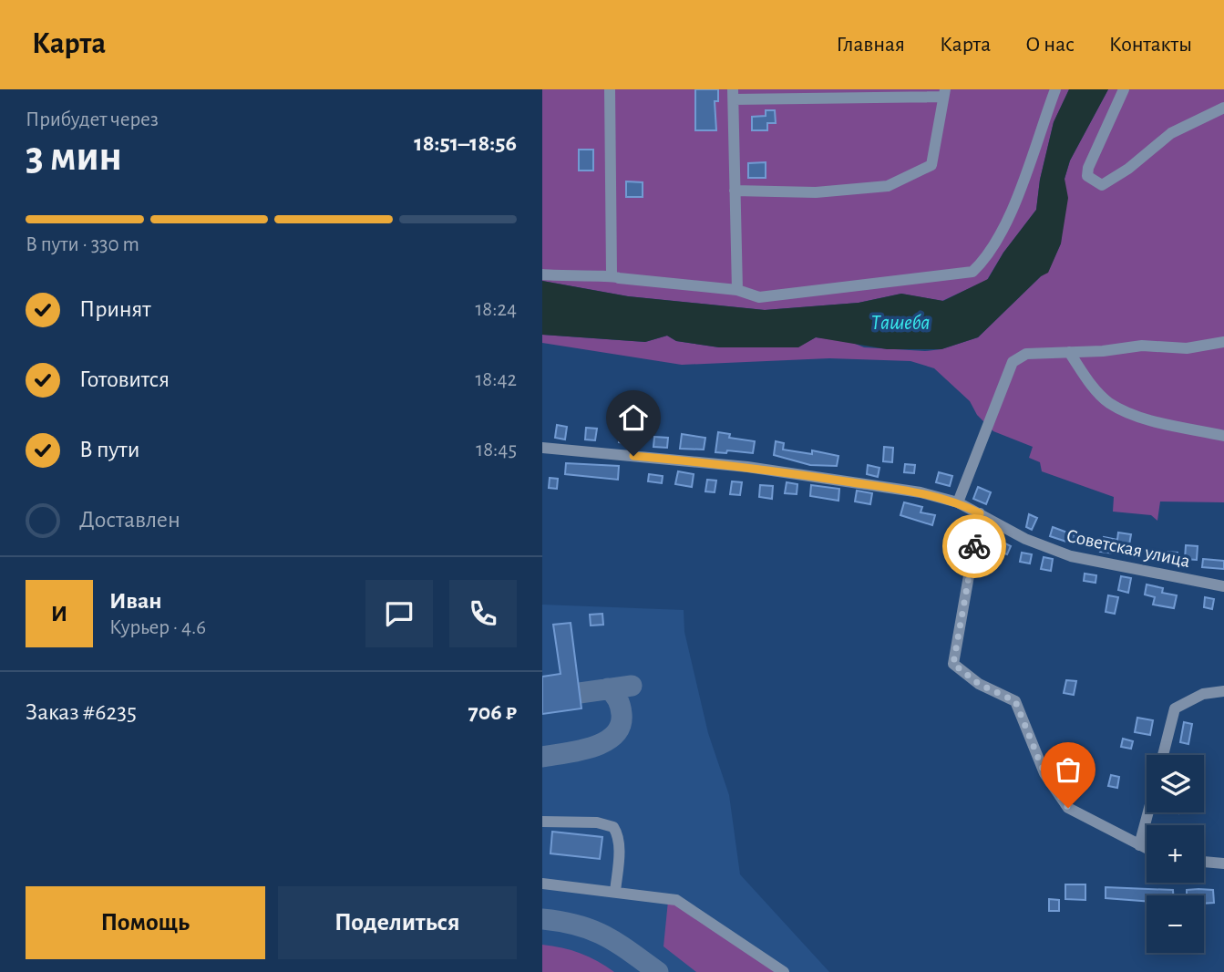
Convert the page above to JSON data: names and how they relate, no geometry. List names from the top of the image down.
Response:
{
  "streets": {
    "street": ["Советская улица"]
  },
  "water": ["Ташеба"],
  "page": {
    "header": "Карта",
    "nav": [
      "Главная",
      "Карта",
      "О нас",
      "Контакты"
    ],
    "heading": ["3 мин", "Прибудет через", "18:51–18:56"],
    "panel": [
      "Иван",
      "Курьер · 4.6",
      "Заказ #6235",
      "706 ₽"
    ],
    "bar": "В пути · 330 m",
    "list": [
      ["Принят", "18:24"],
      ["Готовится", "18:42"],
      ["В пути", "18:45"],
      "Доставлен"
    ],
    "round": "И",
    "map_buttons": ["+", "−"],
    "buttons": ["Помощь", "Поделиться"]
  }
}
